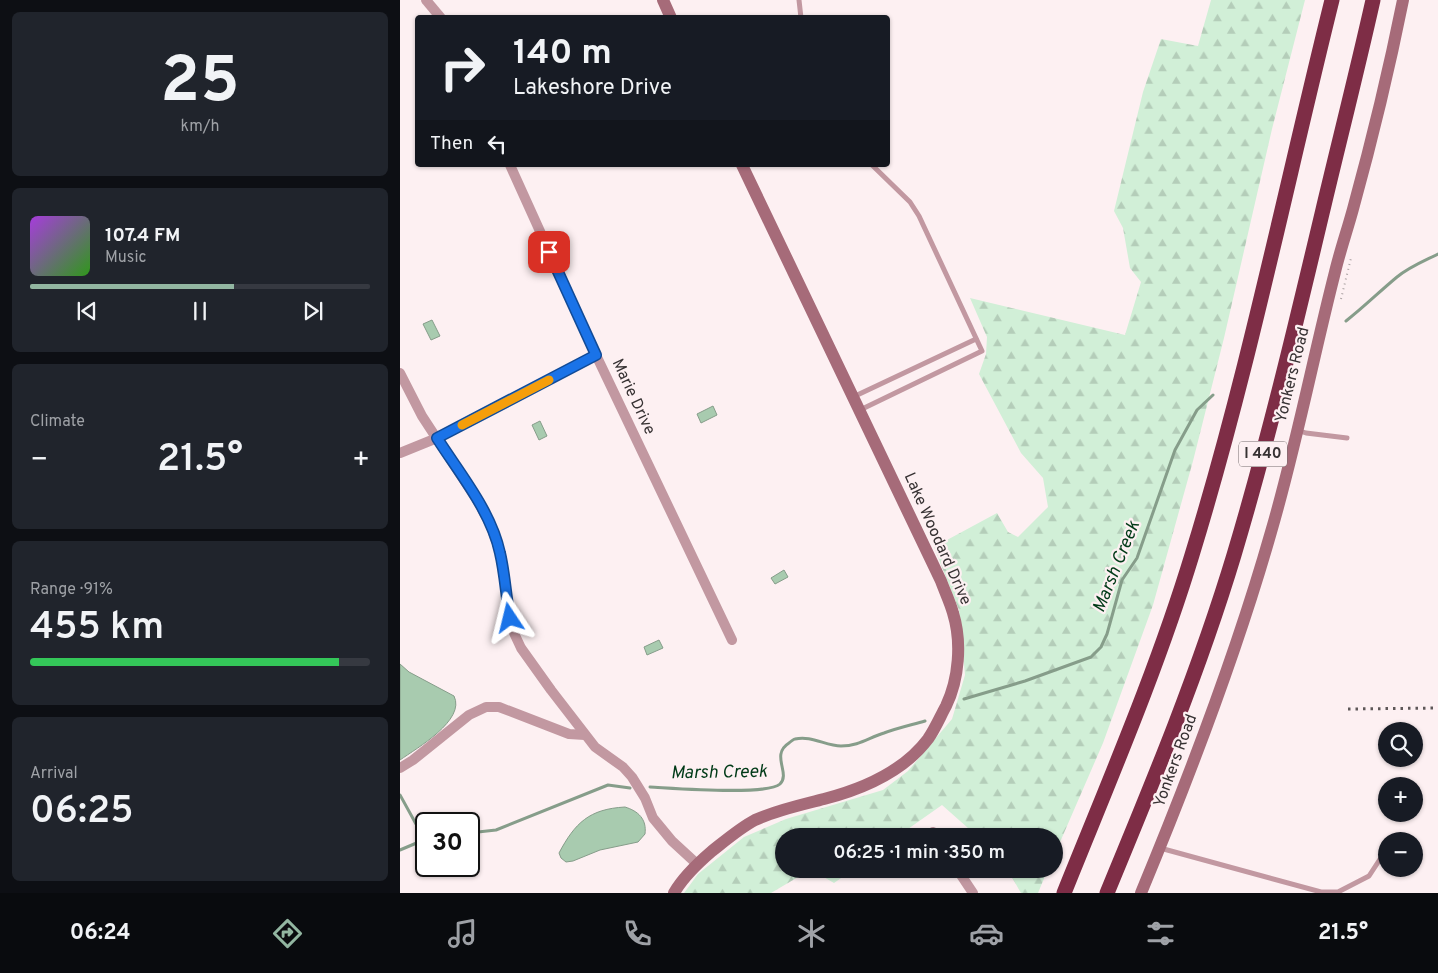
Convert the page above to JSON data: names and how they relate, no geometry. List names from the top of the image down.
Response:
{
  "streets": {
    "highway": ["I 440"],
    "street": ["Yonkers Road", "Marie Drive", "Lake Woodard Drive"]
  },
  "water": ["Marsh Creek"],
  "page": {
    "tile": [
      ["25", "km/h"],
      "Climate",
      ["Range · 91%", "455 km"],
      ["Arrival", "06:25"]
    ],
    "turn": ["140 m", "Lakeshore Drive"],
    "then": "Then",
    "song": ["107.4 FM", "Music"],
    "heat": ["−", "21.5°", "+"],
    "map_buttons": ["+", "−"],
    "limit": "30",
    "trip": "06:25 · 1 min · 350 m",
    "tabs": ["06:24", "21.5°"]
  }
}
